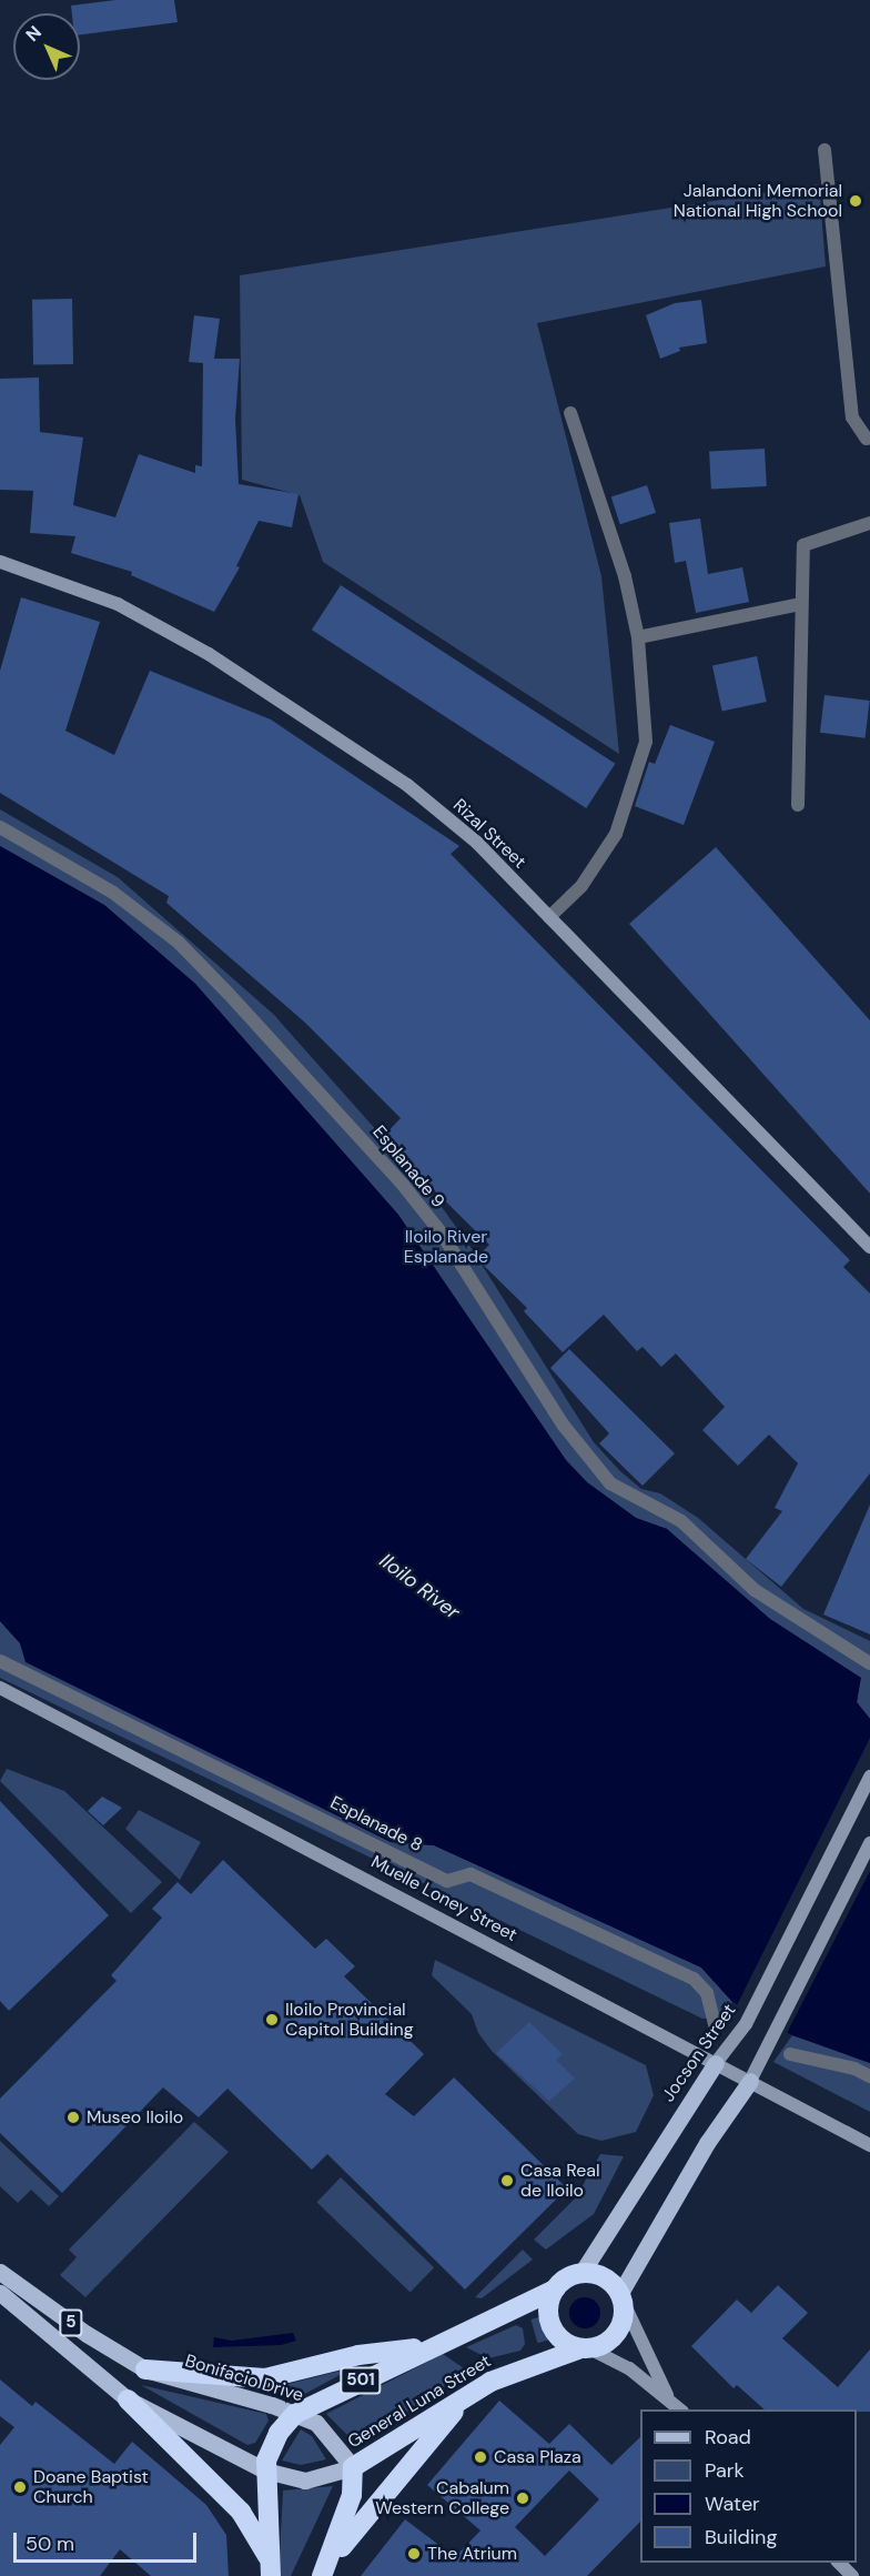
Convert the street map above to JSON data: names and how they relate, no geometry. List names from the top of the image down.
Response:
{
  "streets": {
    "highway": ["501", "General Luna Street"],
    "main road": [
      "Rizal Street",
      "Muelle Loney Street",
      "Jocson Street",
      "5",
      "Bonifacio Drive"
    ],
    "street": ["Esplanade 9", "Esplanade 8"]
  },
  "crossings": [
    ["Muelle Loney Street", "Jocson Street"],
    ["Jocson Street", "501"],
    ["Jocson Street", "General Luna Street"],
    ["5", "Bonifacio Drive"],
    ["5", "General Luna Street"],
    ["Bonifacio Drive", "General Luna Street"],
    ["501", "General Luna Street"]
  ],
  "water": ["Iloilo River"],
  "parks": ["Iloilo River Esplanade"],
  "places": [
    "Jalandoni Memorial National High School",
    "Iloilo Provincial Capitol Building",
    "Museo Iloilo",
    "Casa Real de Iloilo",
    "Casa Plaza",
    "Doane Baptist Church",
    "Cabalum Western College",
    "The Atrium"
  ],
  "legend": [
    "Road",
    "Park",
    "Water",
    "Building"
  ],
  "scale_bar": "50 m",
  "north": "top left"
}
